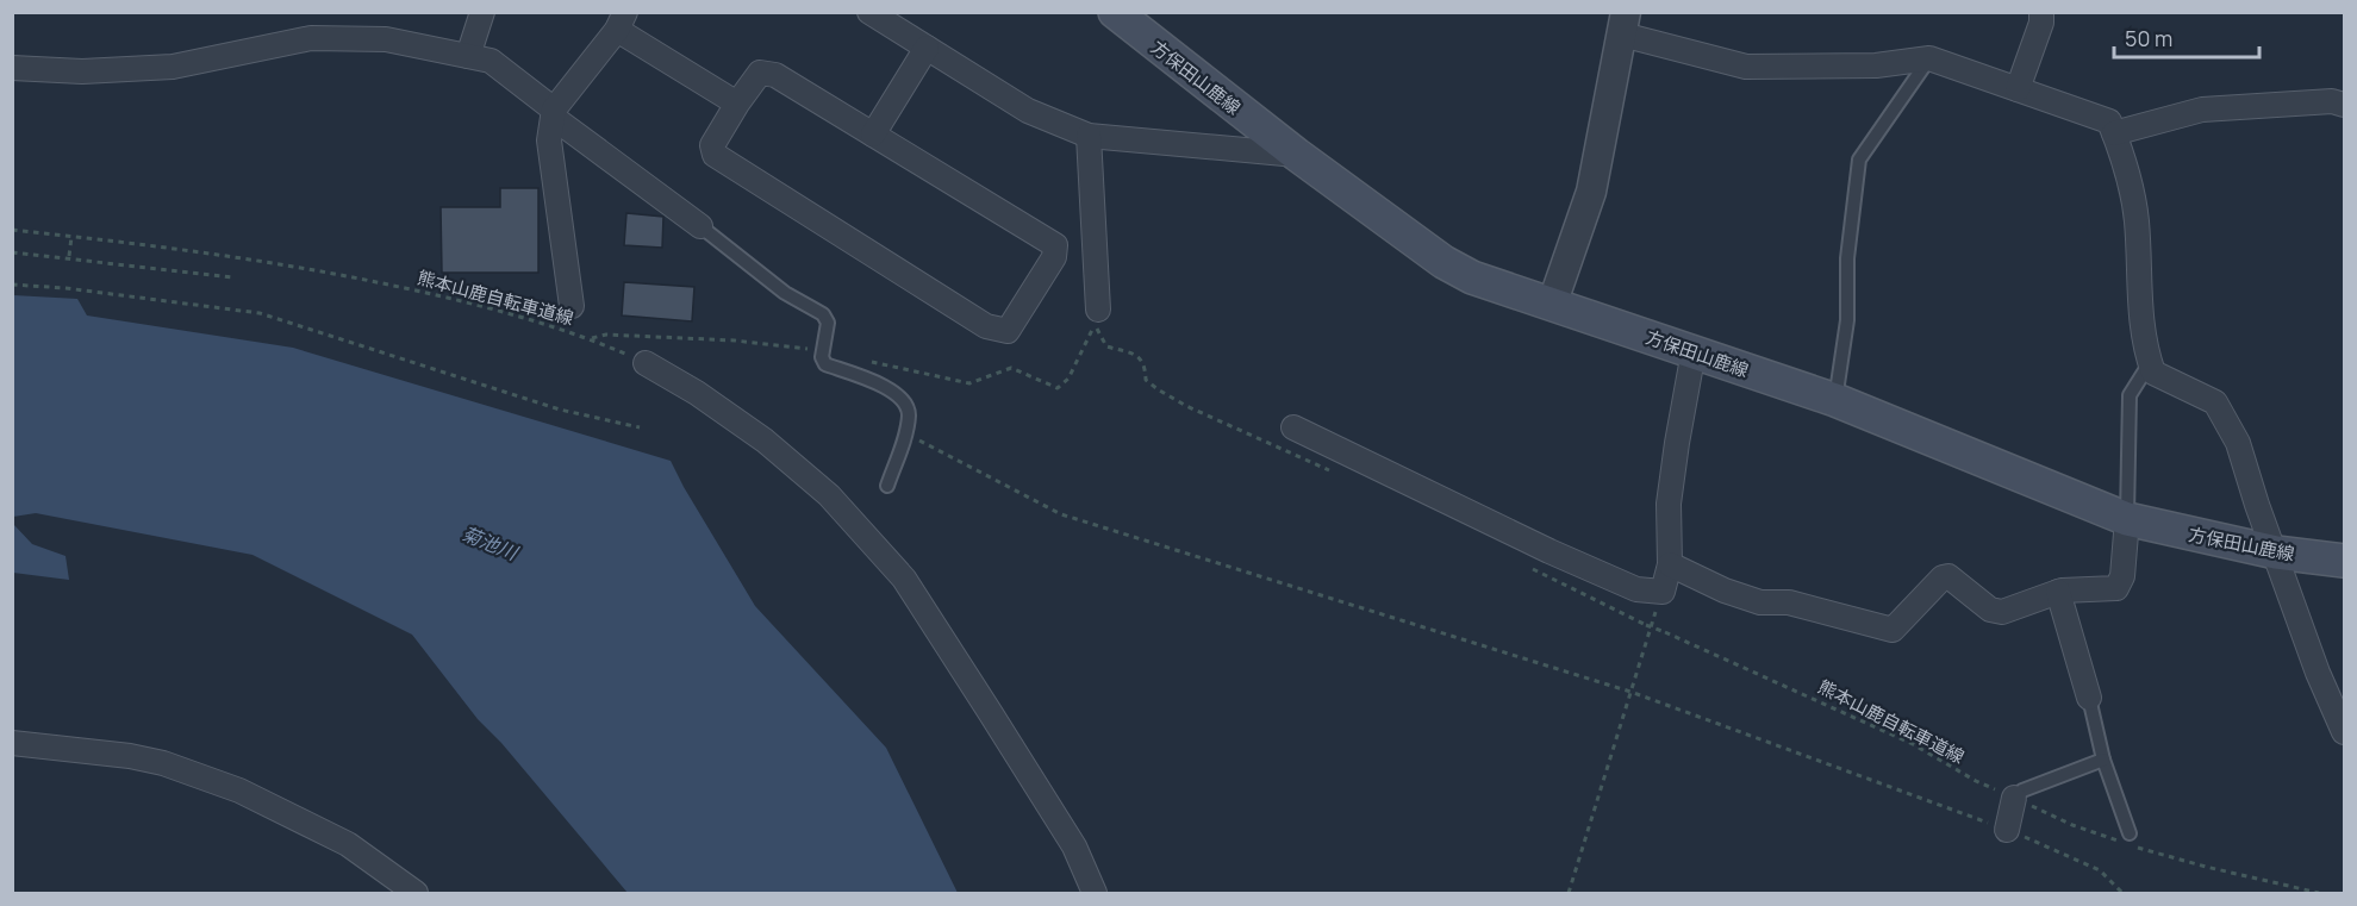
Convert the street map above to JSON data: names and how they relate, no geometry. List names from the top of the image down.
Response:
{
  "streets": {
    "main road": ["方保田山鹿線"],
    "path": ["熊本山鹿自転車道線"]
  },
  "water": ["菊池川"],
  "scale_bar": "50 m"
}
